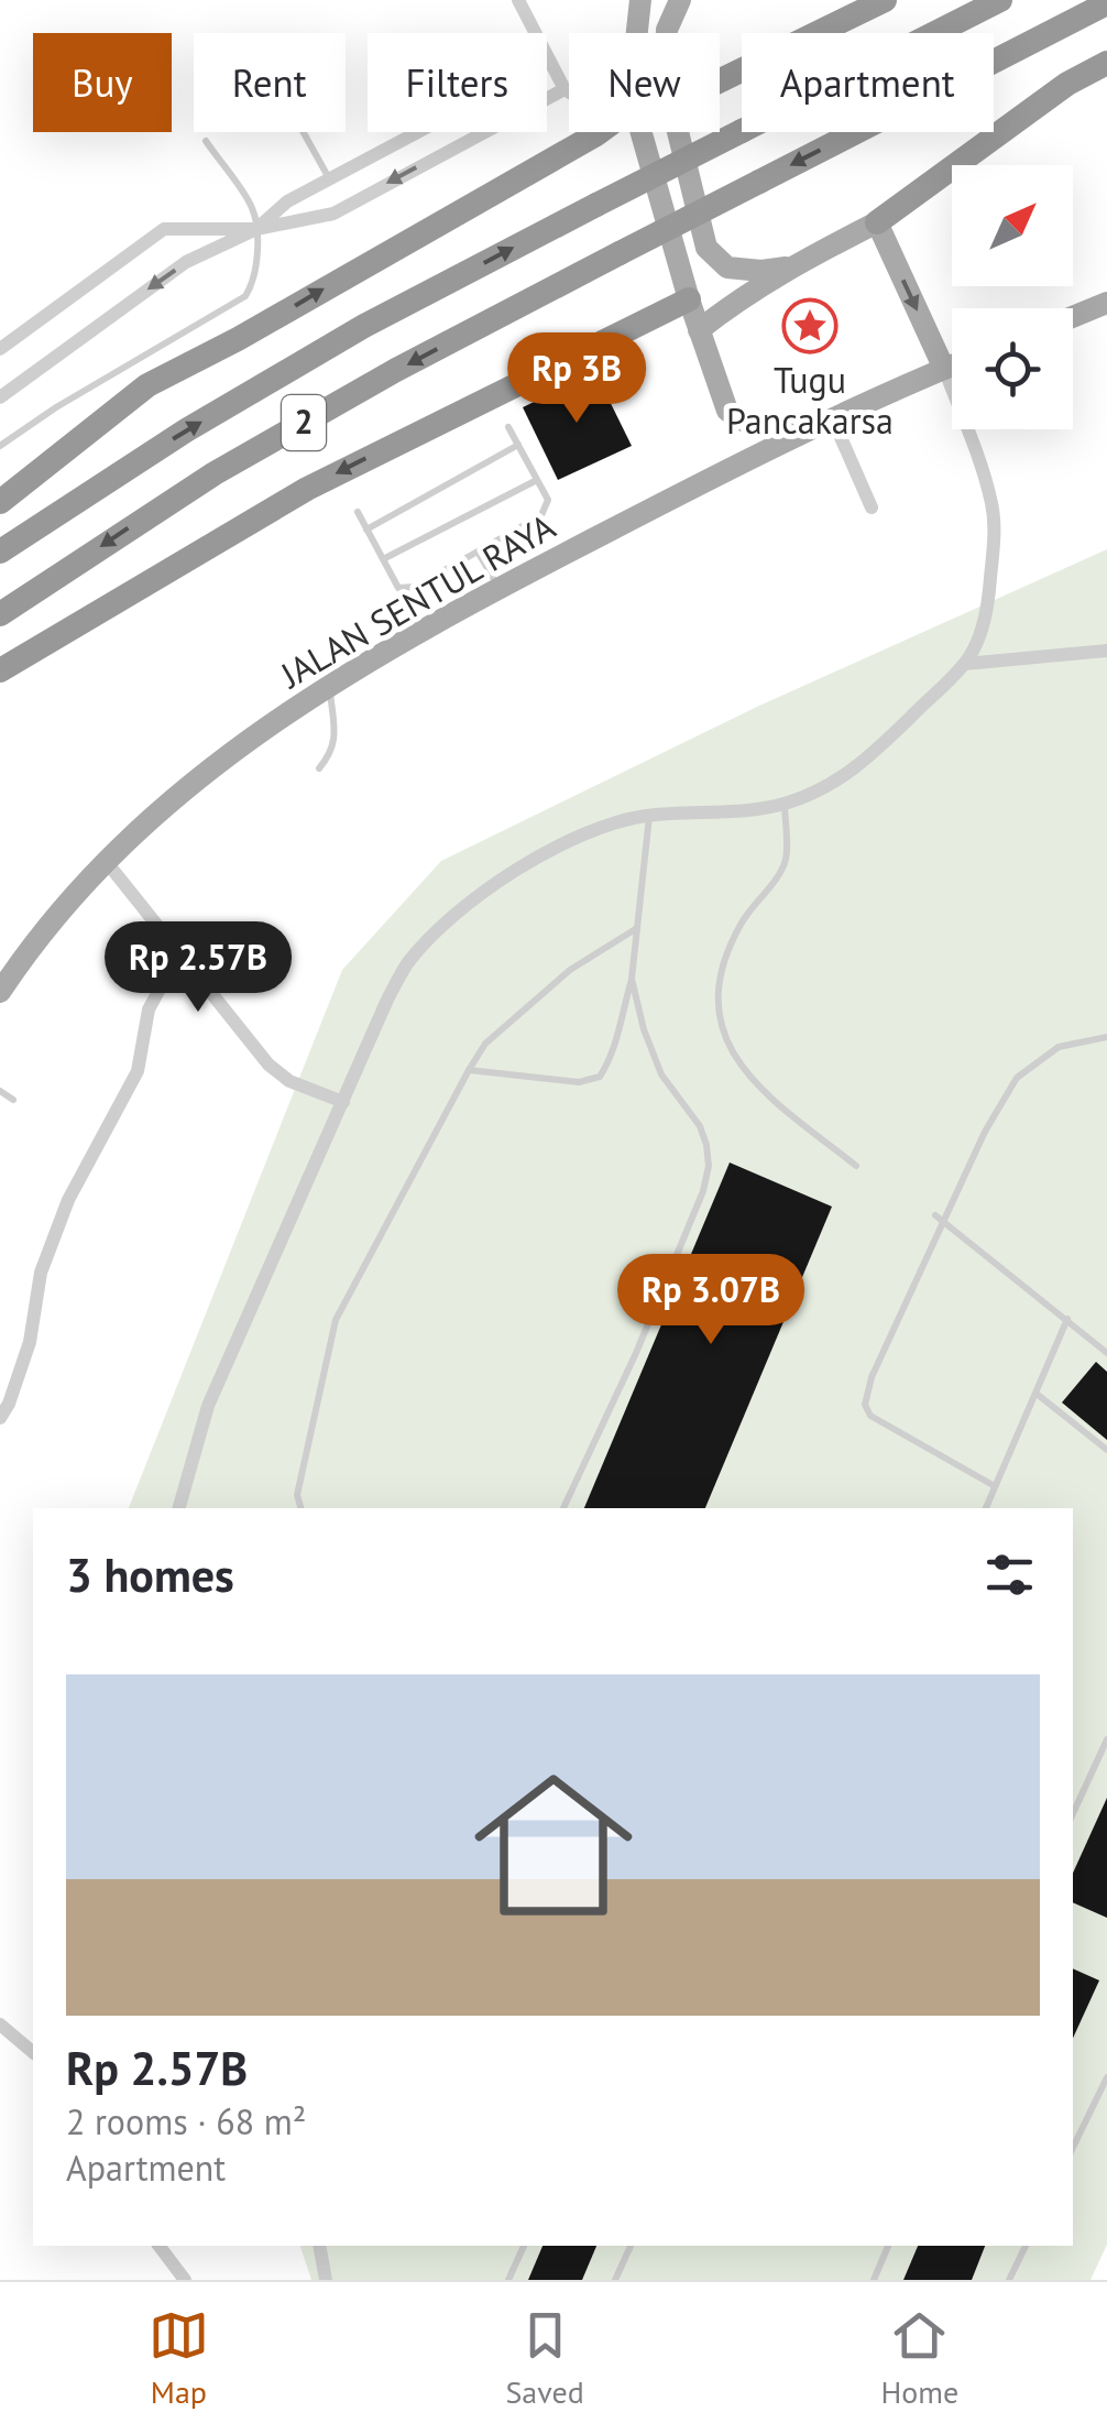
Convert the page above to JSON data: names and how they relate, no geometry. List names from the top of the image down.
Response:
{
  "streets": {
    "highway": ["2"],
    "main road": ["JALAN SENTUL RAYA"]
  },
  "places": {
    "place": ["Tugu Pancakarsa"]
  },
  "north": "top right",
  "page": {
    "chip": [
      "Buy",
      "Rent",
      "Filters",
      "New",
      "Apartment"
    ],
    "price": ["Rp 3B", "Rp 2.57B", "Rp 3.07B"],
    "heading": "3 homes",
    "list": [
      {
        "name": "Rp 2.57B",
        "note": "2 rooms · 68 m² · Apartment"
      }
    ],
    "tabs": ["Map", "Saved", "Home"]
  }
}
